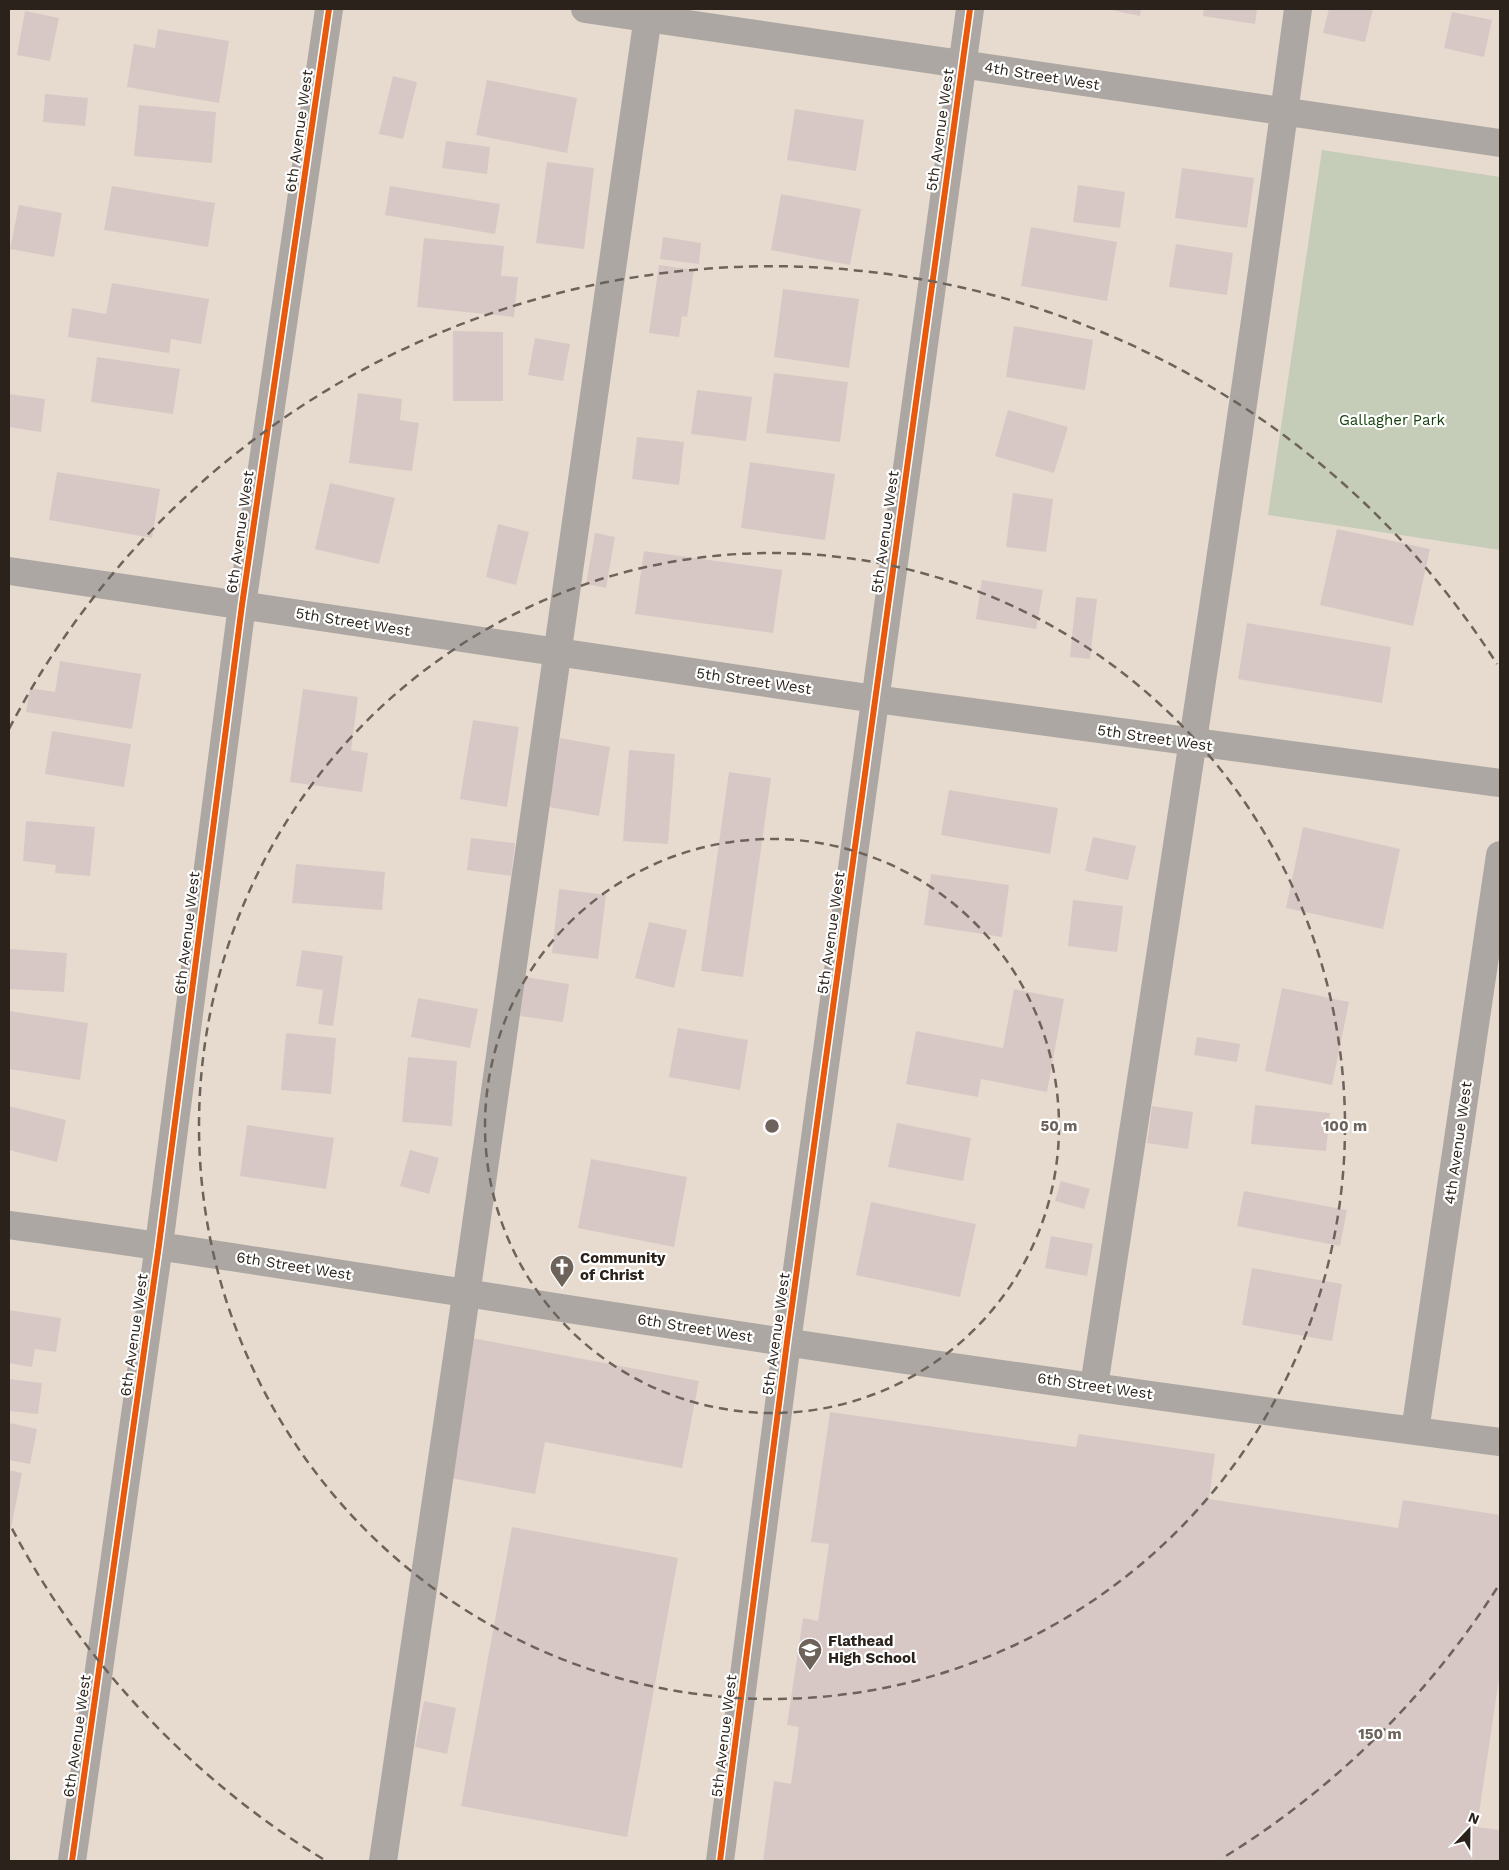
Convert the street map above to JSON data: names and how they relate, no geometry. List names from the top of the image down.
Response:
{
  "streets": {
    "street": [
      "4th Street West",
      "5th Avenue West",
      "6th Avenue West",
      "5th Street West",
      "4th Avenue West",
      "6th Street West"
    ]
  },
  "crossings": [
    ["4th Street West", "5th Avenue West"],
    ["5th Avenue West", "5th Street West"],
    ["5th Avenue West", "6th Street West"],
    ["6th Avenue West", "5th Street West"],
    ["6th Avenue West", "6th Street West"],
    ["4th Avenue West", "6th Street West"]
  ],
  "parks": ["Gallagher Park"],
  "places": {
    "church": ["Community of Christ"],
    "school or university": ["Flathead High School"]
  },
  "north": "top",
  "rings": ["50 m", "100 m", "150 m"]
}
